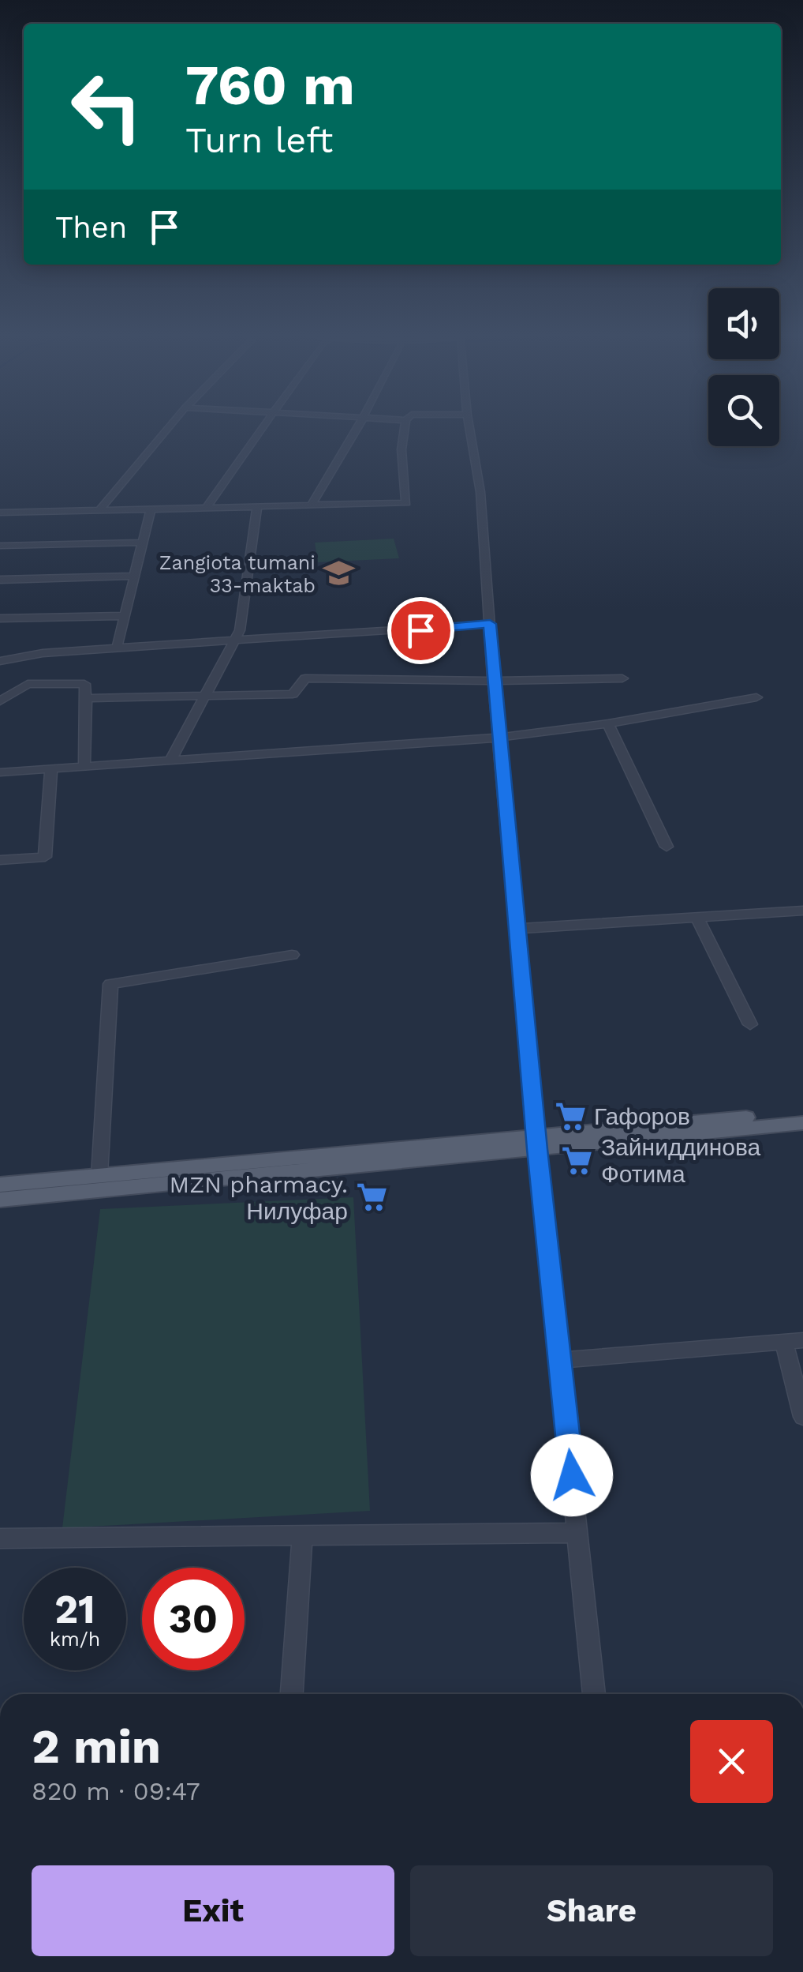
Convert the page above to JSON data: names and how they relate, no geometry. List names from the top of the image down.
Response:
{
  "places": {
    "school or university": ["Zangiota tumani 33-maktab"],
    "supermarket": ["Гафоров", "Зайниддинова Фотима", "MZN pharmacy. Нилуфар"]
  },
  "page": {
    "turn": ["760 m", "Turn left"],
    "then": "Then",
    "speed": "21 km/h",
    "limit": "30",
    "heading": ["2 min", "820 m · 09:47"],
    "buttons": ["Exit", "Share"]
  }
}
